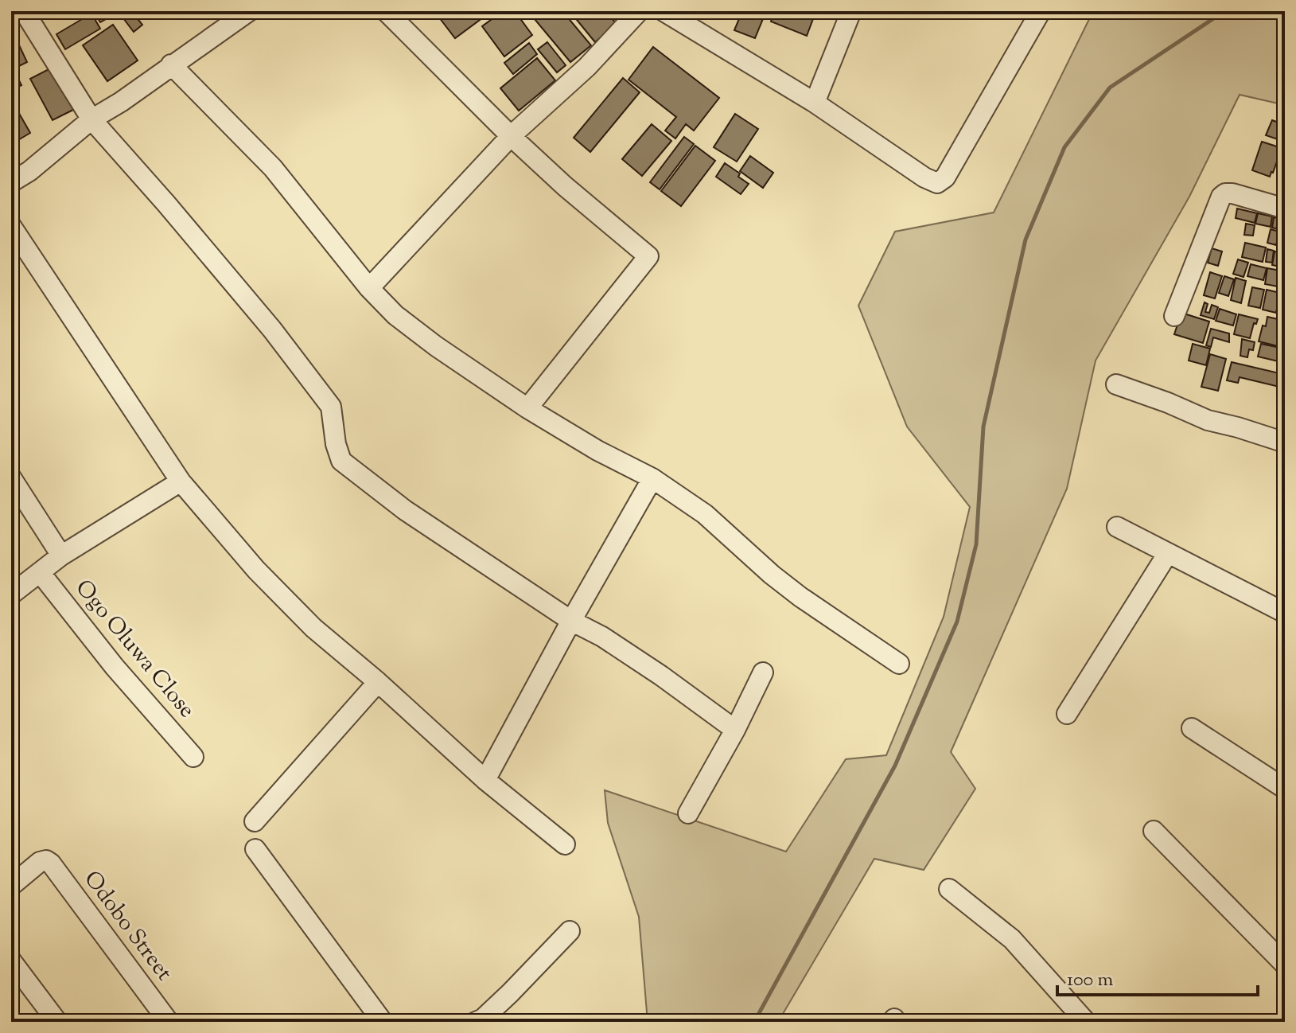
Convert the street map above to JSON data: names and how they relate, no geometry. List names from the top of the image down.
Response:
{
  "streets": {
    "street": ["Ogo Oluwa Close", "Odobo Street"]
  },
  "scale_bar": "100 m"
}
